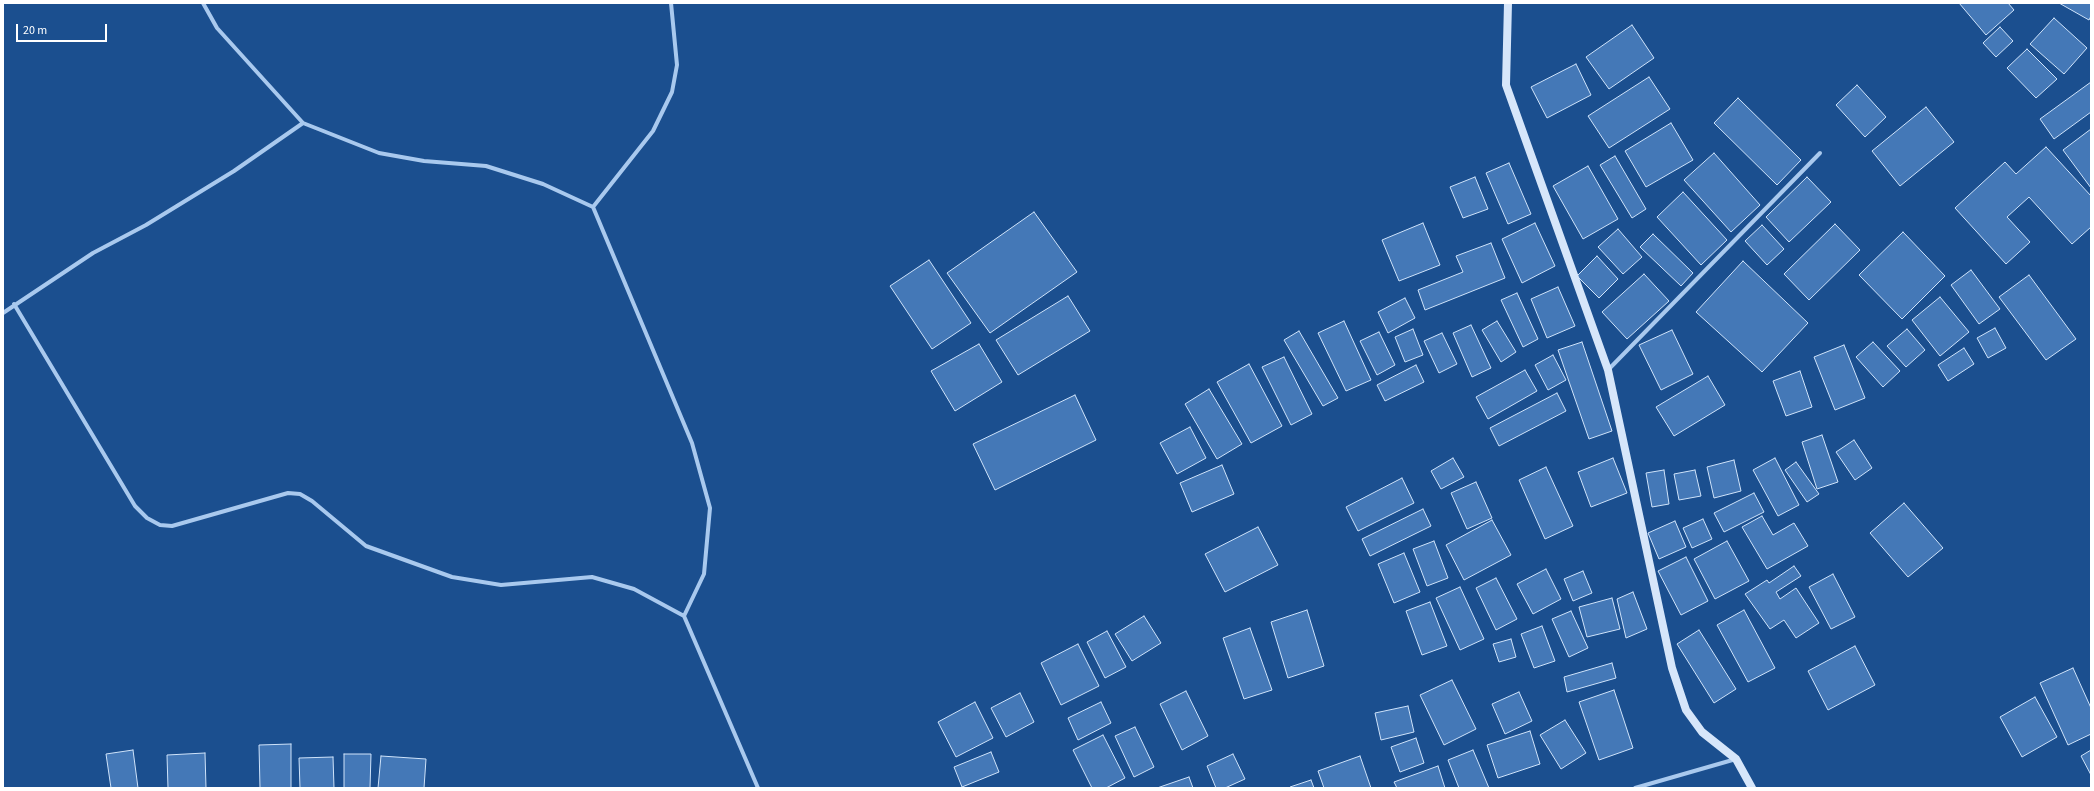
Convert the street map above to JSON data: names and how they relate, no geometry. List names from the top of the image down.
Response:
{
  "scale_bar": "20 m"
}
